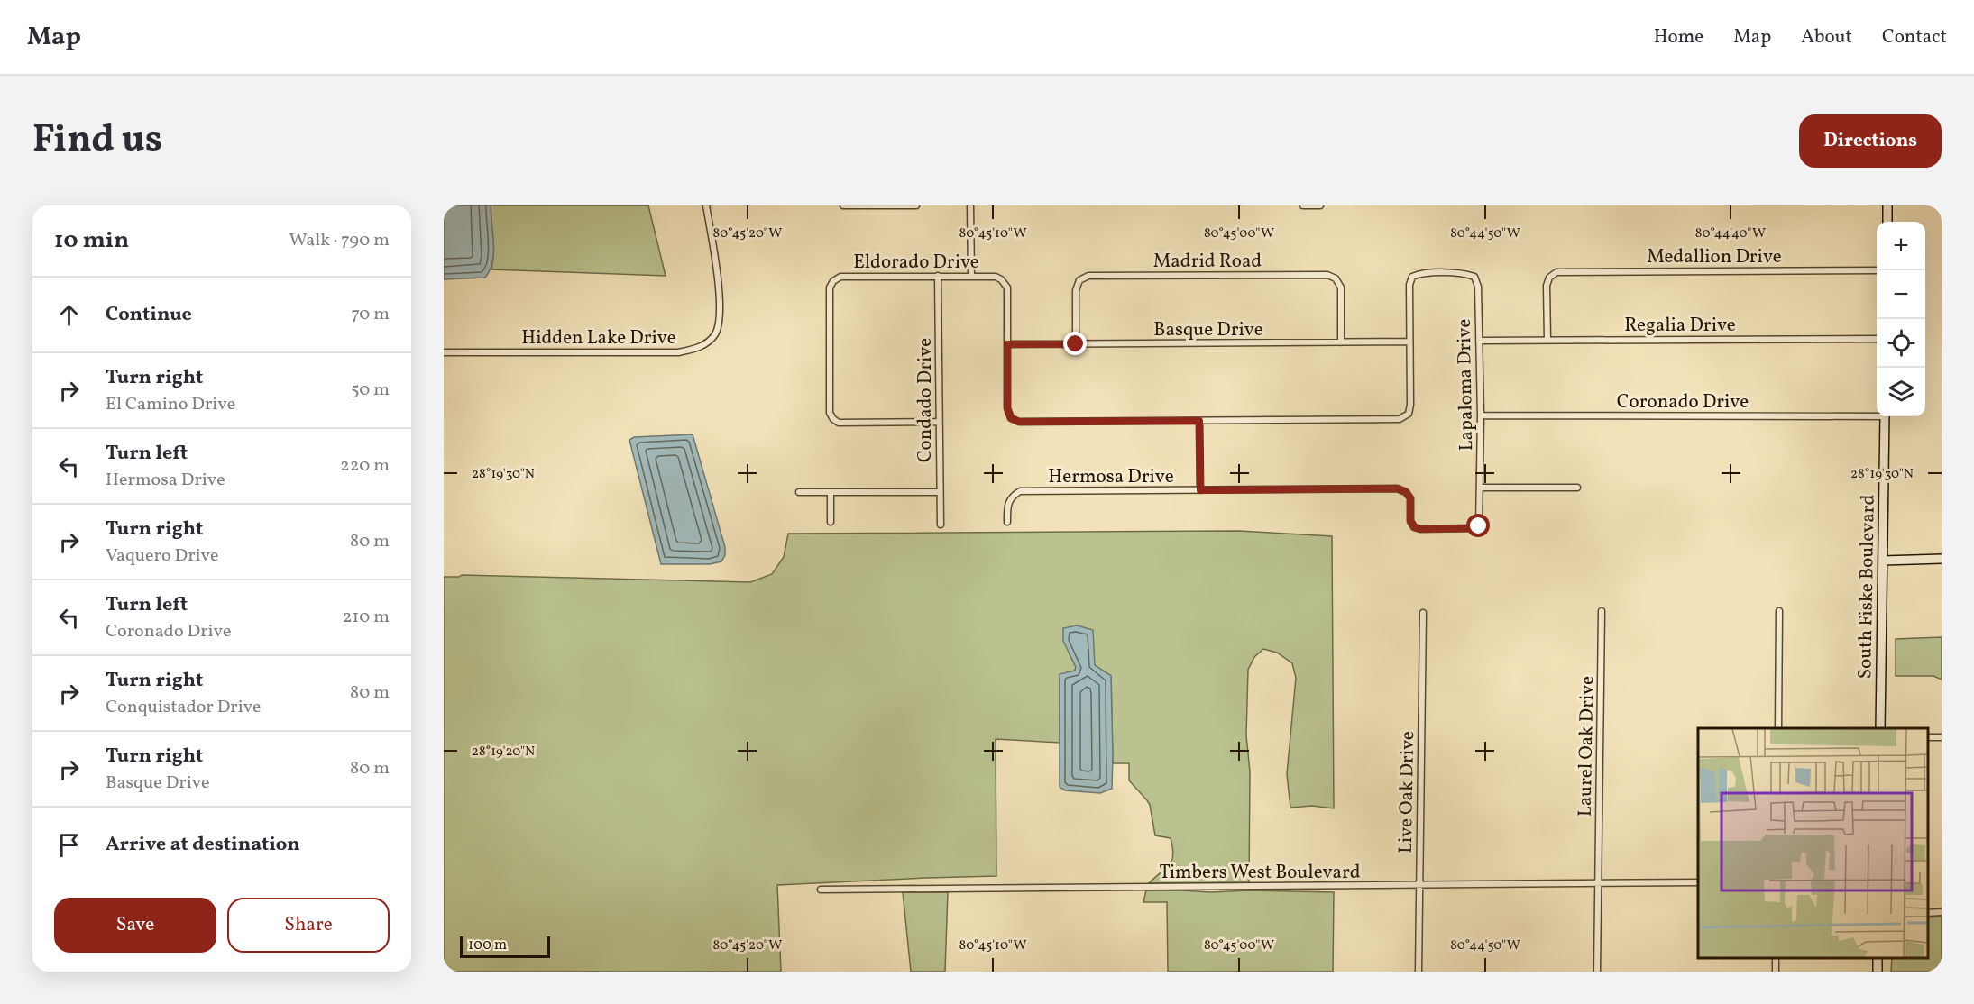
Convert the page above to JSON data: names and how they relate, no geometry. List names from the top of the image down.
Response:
{
  "streets": {
    "main road": ["South Fiske Boulevard"],
    "street": [
      "Medallion Drive",
      "Madrid Road",
      "Eldorado Drive",
      "Regalia Drive",
      "Basque Drive",
      "Hidden Lake Drive",
      "Lapaloma Drive",
      "Condado Drive",
      "Coronado Drive",
      "Hermosa Drive",
      "Laurel Oak Drive",
      "Live Oak Drive",
      "Timbers West Boulevard"
    ]
  },
  "crossings": [
    ["Medallion Drive", "Regalia Drive"],
    ["Madrid Road", "Basque Drive"],
    ["Eldorado Drive", "Basque Drive"],
    ["Eldorado Drive", "Condado Drive"],
    ["Regalia Drive", "Lapaloma Drive"],
    ["Basque Drive", "Lapaloma Drive"],
    ["Lapaloma Drive", "Coronado Drive"],
    ["Lapaloma Drive", "Hermosa Drive"],
    ["Laurel Oak Drive", "Timbers West Boulevard"],
    ["Live Oak Drive", "Timbers West Boulevard"]
  ],
  "scale_bar": "100 m",
  "page": {
    "header": "Map",
    "nav": [
      "Home",
      "Map",
      "About",
      "Contact"
    ],
    "title": "Find us",
    "buttons": [
      "Directions",
      ["Save", "Share"]
    ],
    "heading": ["10 min", "Walk · 790 m"],
    "map_buttons": ["+", "−"],
    "list": [
      ["Continue", "70 m"],
      ["Turn right", "El Camino Drive", "50 m"],
      ["Turn left", "Hermosa Drive", "220 m"],
      ["Turn right", "Vaquero Drive", "80 m"],
      ["Turn left", "Coronado Drive", "210 m"],
      ["Turn right", "Conquistador Drive", "80 m"],
      ["Turn right", "Basque Drive", "80 m"],
      "Arrive at destination"
    ],
    "scale": "100 m"
  },
  "coordinates": [
    "80°45'20\"W",
    "80°45'10\"W",
    "80°45'00\"W",
    "80°44'50\"W",
    "80°44'40\"W",
    "28°19'30\"N",
    "28°19'20\"N"
  ]
}
